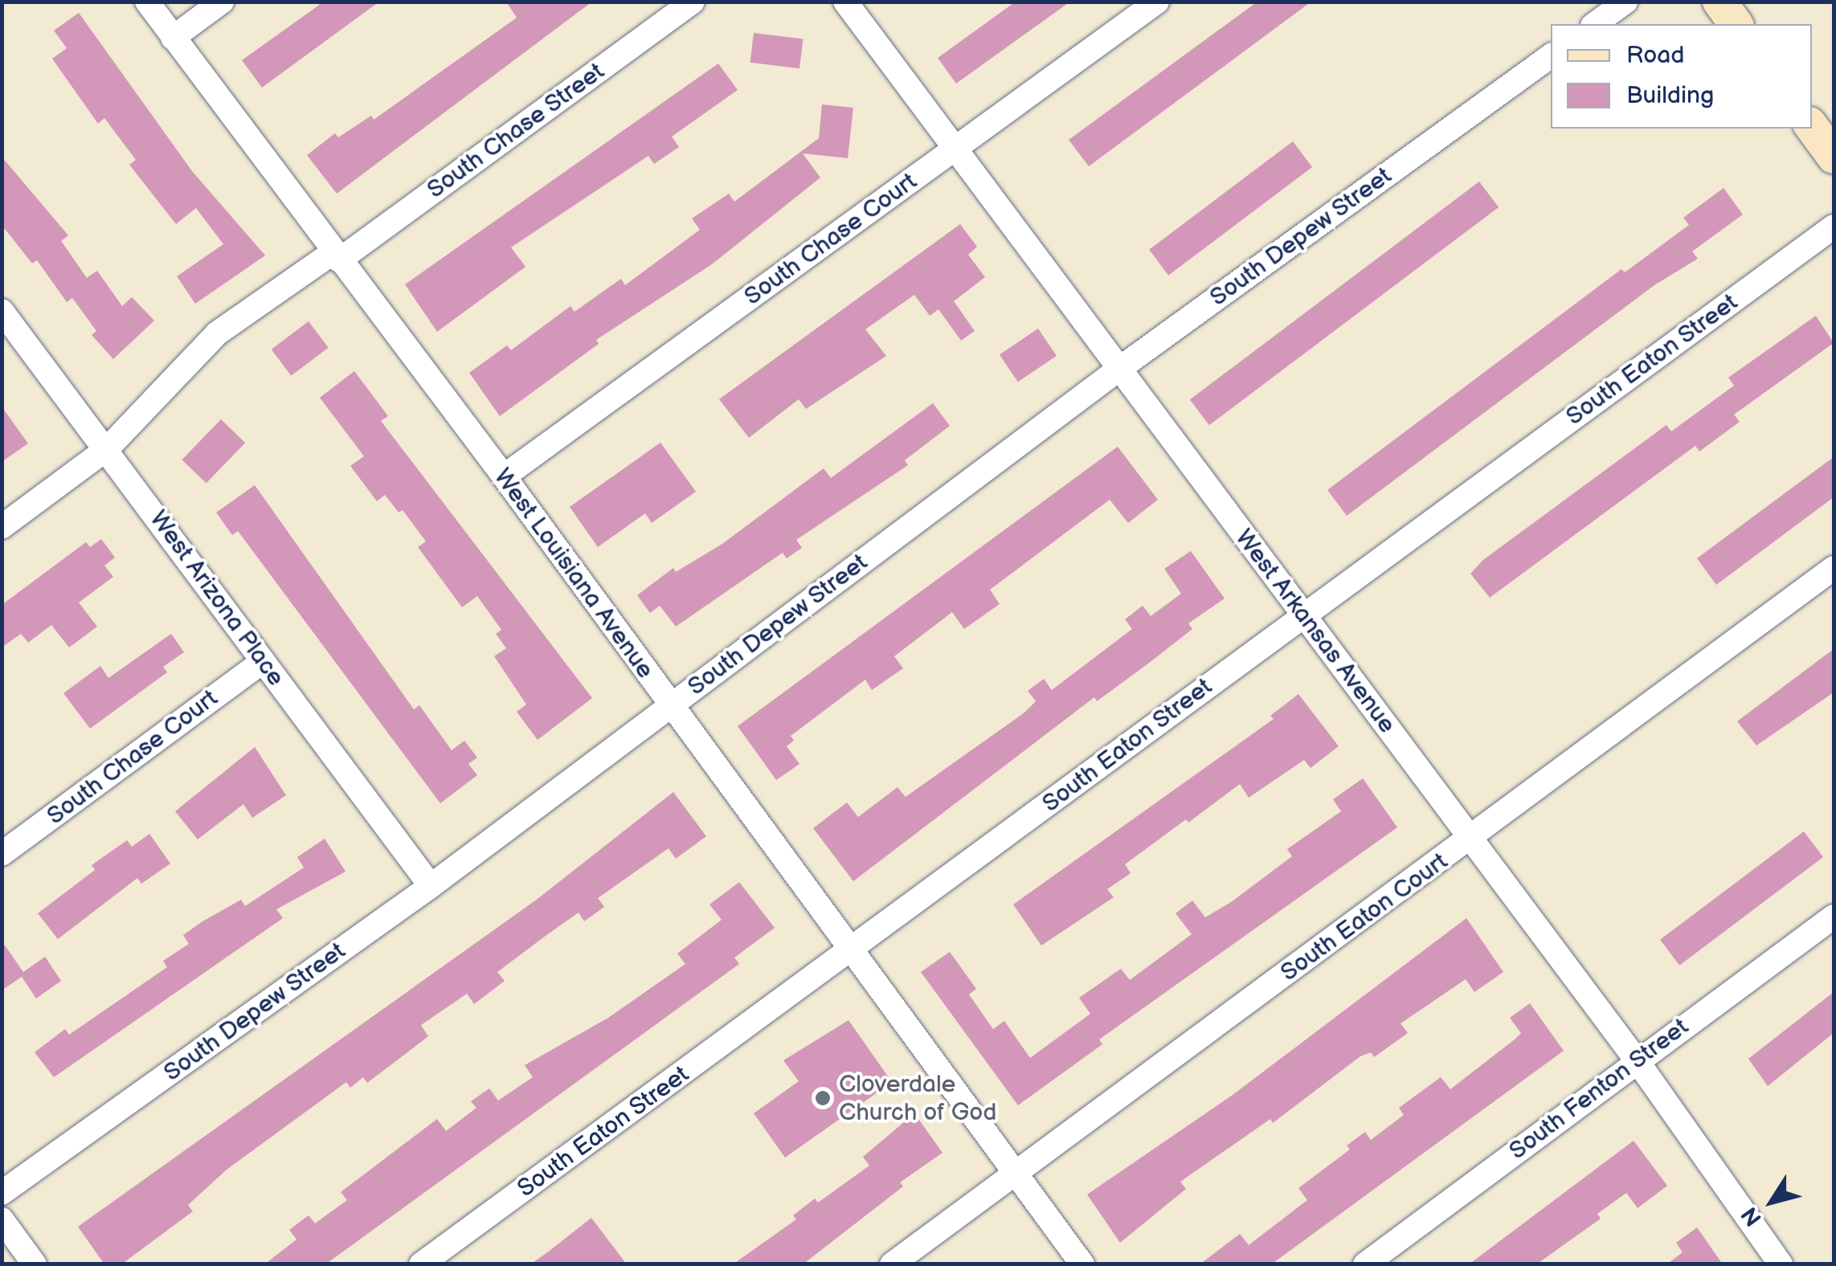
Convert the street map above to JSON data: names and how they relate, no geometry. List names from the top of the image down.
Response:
{
  "streets": {
    "street": [
      "South Chase Street",
      "South Depew Street",
      "South Chase Court",
      "South Eaton Street",
      "West Louisiana Avenue",
      "West Arizona Place",
      "West Arkansas Avenue",
      "South Eaton Court",
      "South Fenton Street"
    ]
  },
  "crossings": [
    ["South Chase Street", "West Louisiana Avenue"],
    ["South Chase Street", "West Arizona Place"],
    ["South Depew Street", "West Louisiana Avenue"],
    ["South Depew Street", "West Arizona Place"],
    ["South Depew Street", "West Arkansas Avenue"],
    ["South Chase Court", "West Louisiana Avenue"],
    ["South Chase Court", "West Arizona Place"],
    ["South Chase Court", "West Arkansas Avenue"],
    ["South Eaton Street", "West Louisiana Avenue"],
    ["South Eaton Street", "West Arkansas Avenue"],
    ["West Louisiana Avenue", "South Eaton Court"],
    ["West Arkansas Avenue", "South Eaton Court"],
    ["West Arkansas Avenue", "South Fenton Street"]
  ],
  "places": ["Cloverdale Church of God"],
  "legend": ["Road", "Building"],
  "north": "bottom left"
}
